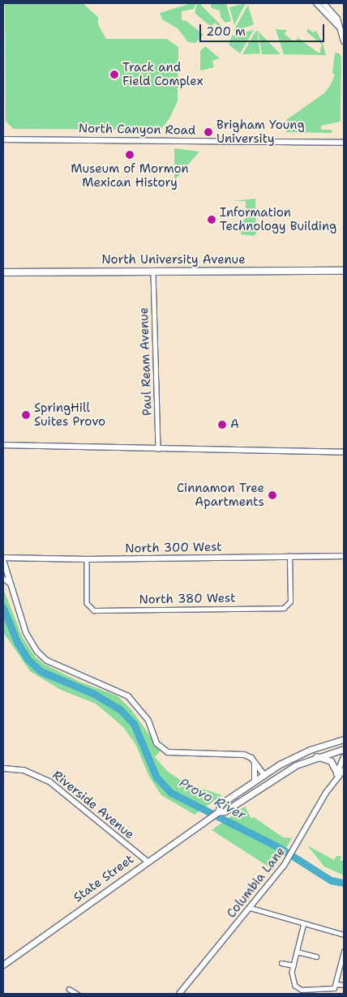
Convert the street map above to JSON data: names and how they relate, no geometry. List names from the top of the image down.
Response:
{
  "streets": {
    "highway": ["North University Avenue"],
    "main road": [
      "North Canyon Road",
      "North 300 West",
      "Riverside Avenue",
      "State Street",
      "Columbia Lane"
    ],
    "street": ["Paul Ream Avenue", "North 380 West"]
  },
  "crossings": [
    ["North University Avenue", "Paul Ream Avenue"],
    ["North 300 West", "North 380 West"],
    ["Riverside Avenue", "State Street"]
  ],
  "water": ["Provo River"],
  "places": [
    "Track and Field Complex",
    "Brigham Young University",
    "Museum of Mormon Mexican History",
    "Information Technology Building",
    "SpringHill Suites Provo",
    "A",
    "Cinnamon Tree Apartments"
  ],
  "scale_bar": "200 m"
}
